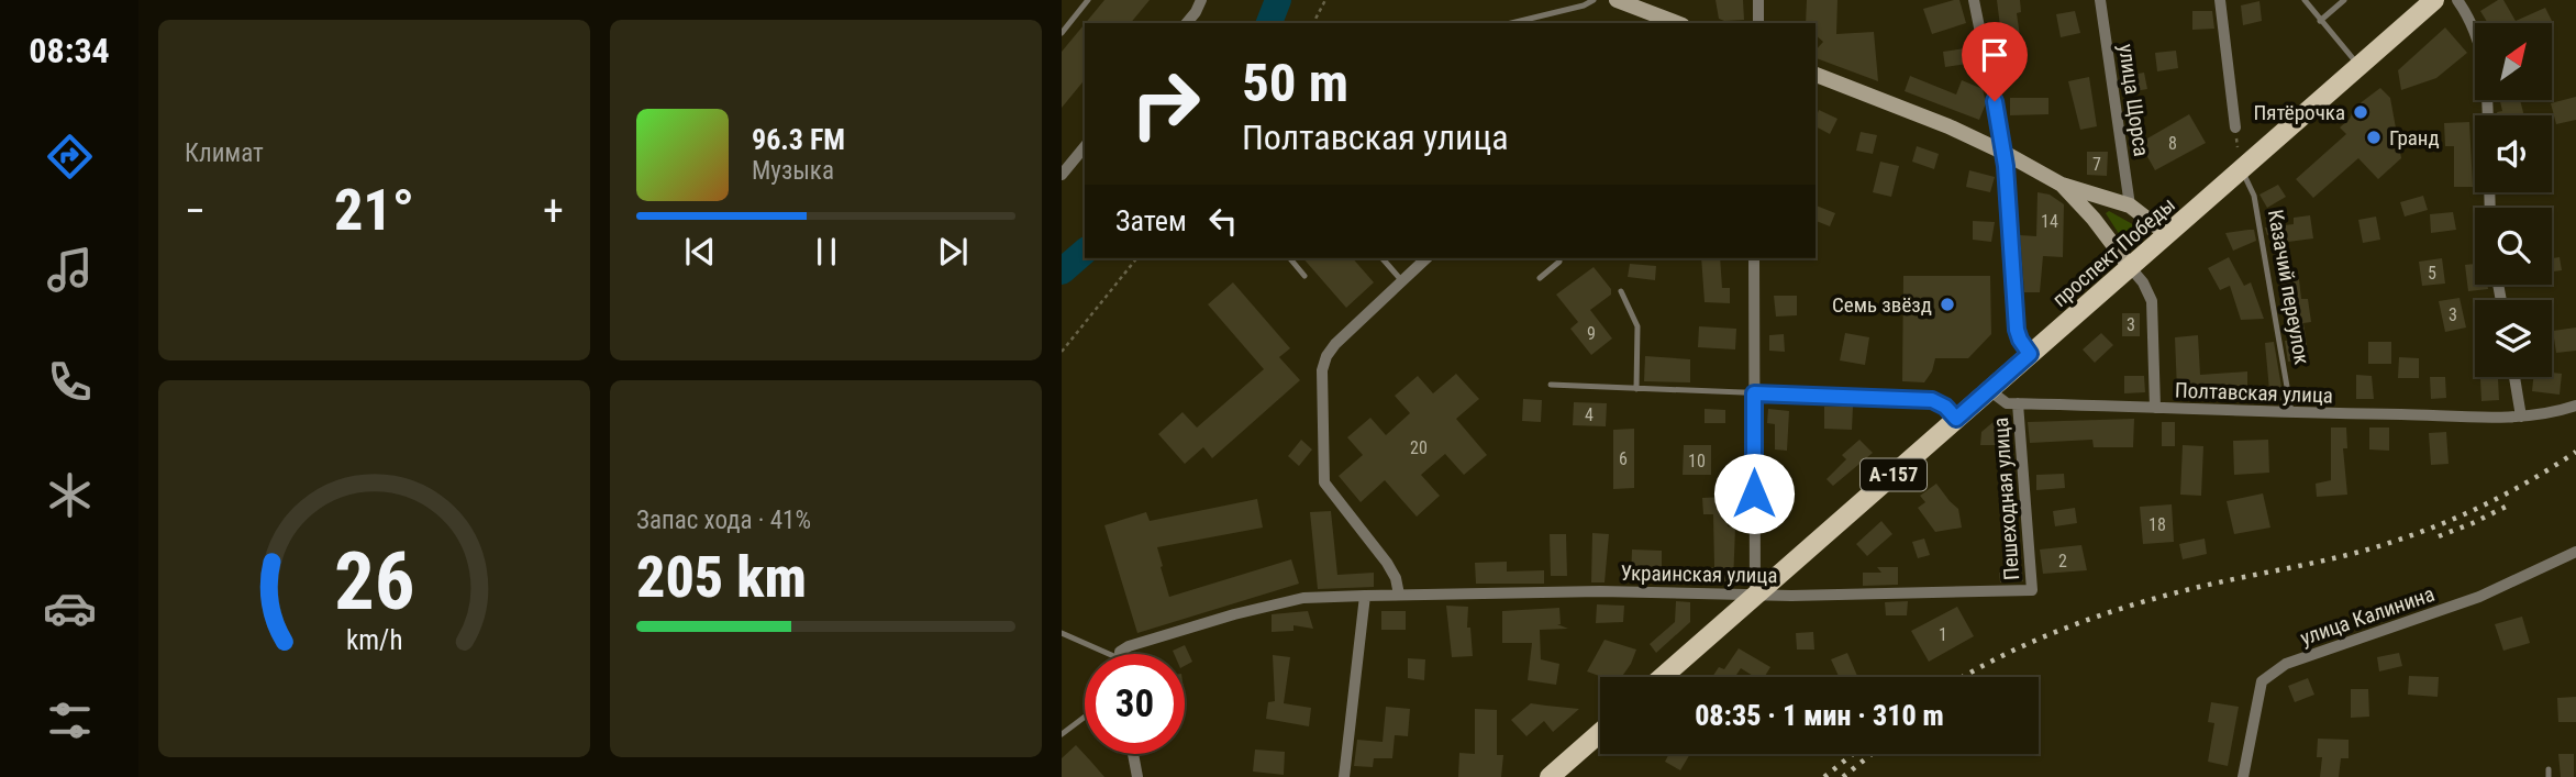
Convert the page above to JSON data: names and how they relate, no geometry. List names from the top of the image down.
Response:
{
  "streets": {
    "main road": ["проспект Победы", "А-157"],
    "street": [
      "улица Щорса",
      "Полтавская улица",
      "Пешеходная улица",
      "Украинская улица",
      "улица Калинина"
    ],
    "lane": ["Казачий переулок"]
  },
  "crossings": [
    ["проспект Победы", "Казачий переулок"],
    ["проспект Победы", "Полтавская улица"],
    ["проспект Победы", "Украинская улица"],
    ["Казачий переулок", "Полтавская улица"],
    ["Полтавская улица", "Пешеходная улица"],
    ["Пешеходная улица", "Украинская улица"]
  ],
  "places": ["Пятёрочка", "Гранд", "Семь звёзд"],
  "house_numbers": [
    "8",
    "7",
    "14",
    "5",
    "3",
    "3",
    "9",
    "4",
    "20",
    "6",
    "10",
    "18",
    "2",
    "1"
  ],
  "north": "top right",
  "page": {
    "tabs": "08:34",
    "tile": [
      "Климат",
      ["Запас хода · 41%", "205 km"]
    ],
    "turn": ["50 m", "Полтавская улица"],
    "song": ["96.3 FM", "Музыка"],
    "heat": ["−", "21°", "+"],
    "then": "Затем",
    "limit": "30",
    "trip": "08:35 · 1 мин · 310 m",
    "gauge": ["26", "km/h"]
  }
}
